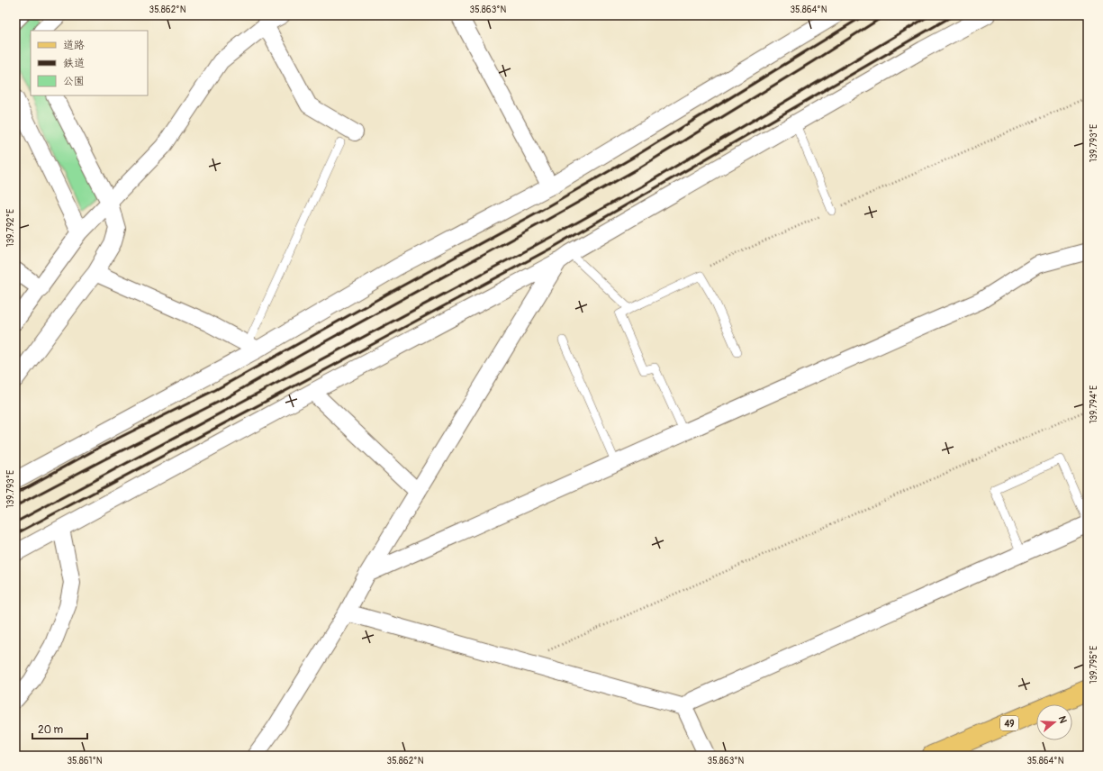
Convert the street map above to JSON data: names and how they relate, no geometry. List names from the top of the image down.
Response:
{
  "streets": {
    "main road": ["49"]
  },
  "legend": ["道路", "鉄道", "公園"],
  "scale_bar": "20 m",
  "north": "right",
  "coordinates": [
    "35.862°N",
    "35.863°N",
    "35.864°N",
    "139.793°E",
    "139.792°E",
    "139.794°E",
    "139.795°E",
    "35.861°N"
  ]
}
